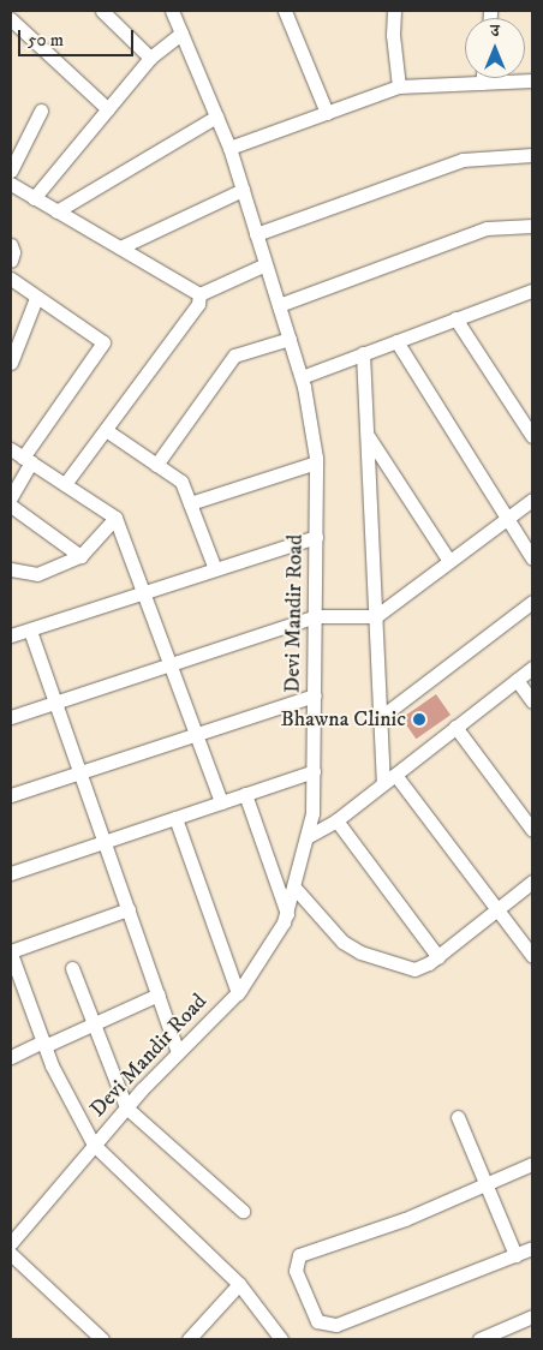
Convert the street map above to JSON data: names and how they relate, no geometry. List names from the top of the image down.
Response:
{
  "streets": {
    "street": ["Devi Mandir Road"]
  },
  "places": ["Bhawna Clinic"],
  "scale_bar": "50 m",
  "north": "top"
}
